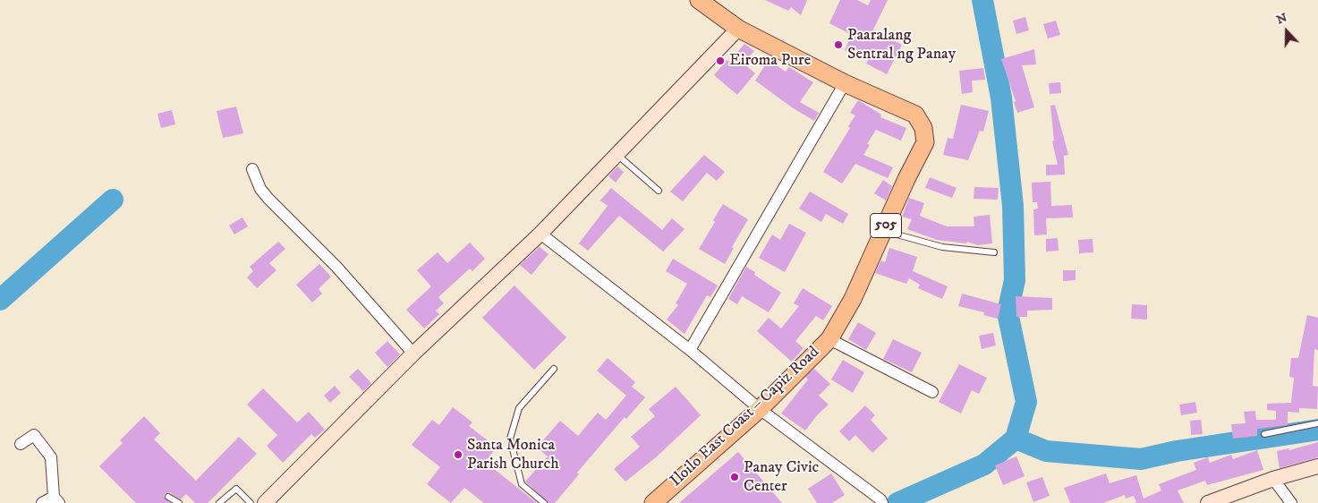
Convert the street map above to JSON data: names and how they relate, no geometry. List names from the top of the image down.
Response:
{
  "streets": {
    "main road": ["505", "Iloilo East Coast – Capiz Road"]
  },
  "places": [
    "Paaralang Sentral ng Panay",
    "Eiroma Pure",
    "Santa Monica Parish Church",
    "Panay Civic Center"
  ],
  "north": "top"
}
